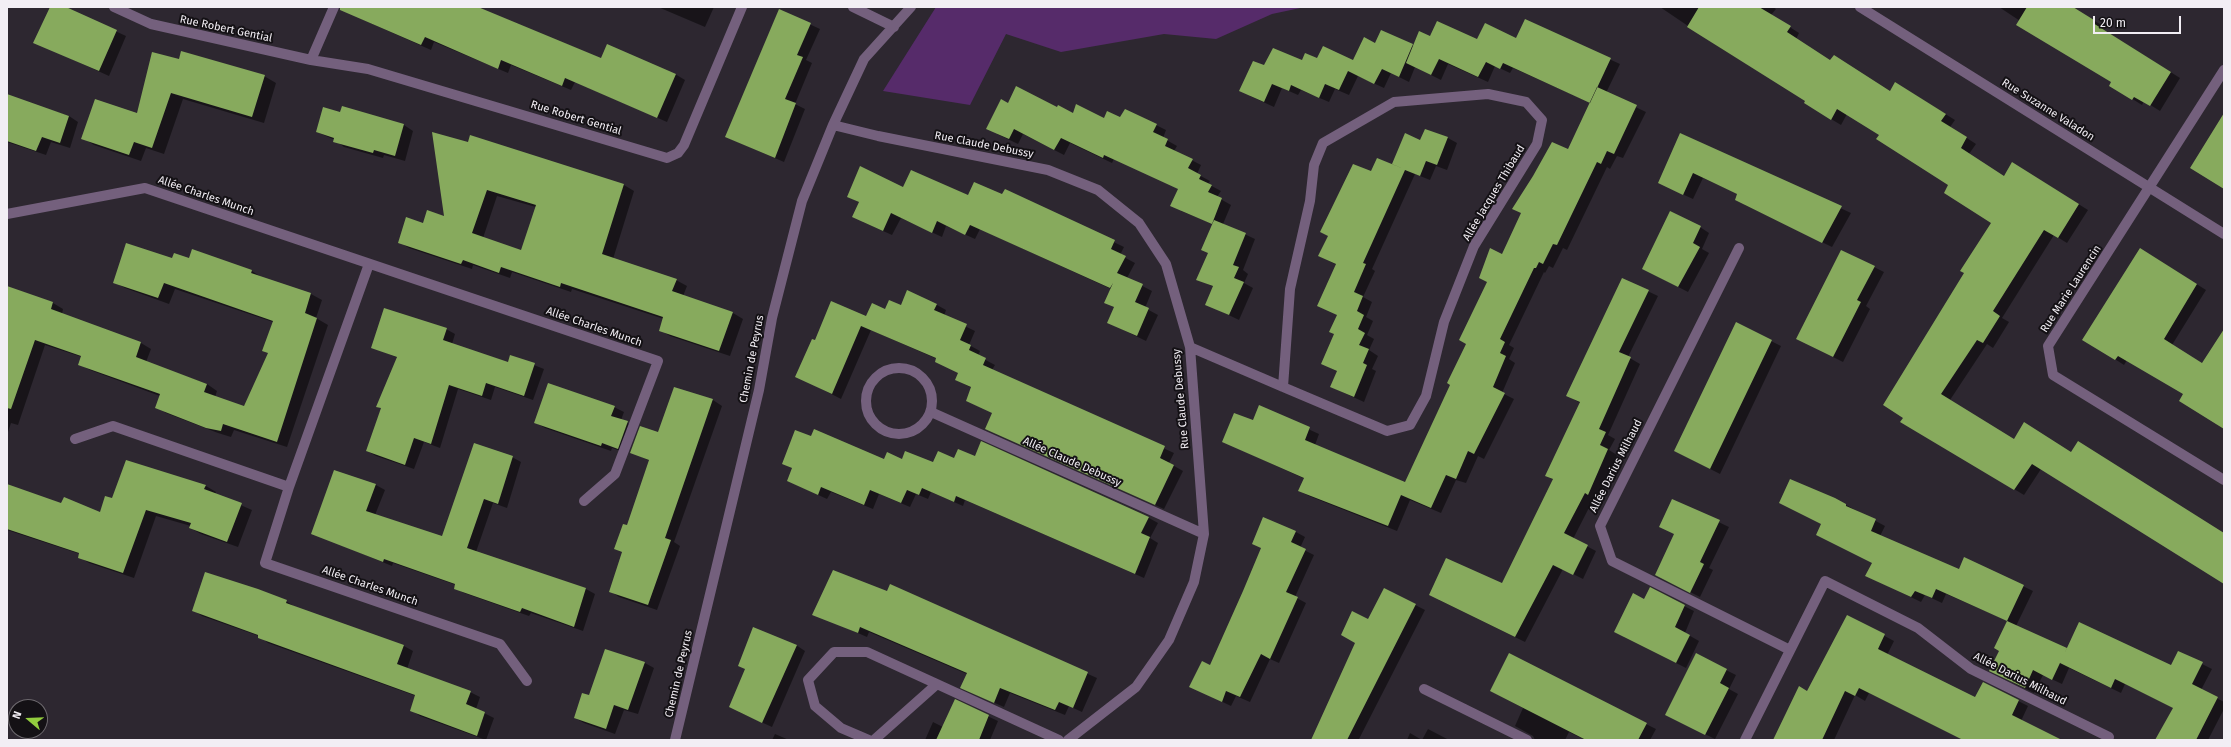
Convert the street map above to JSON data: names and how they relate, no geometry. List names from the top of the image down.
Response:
{
  "streets": {
    "street": [
      "Rue Robert Gential",
      "Rue Suzanne Valadon",
      "Rue Claude Debussy",
      "Allée Jacques Thibaud",
      "Allée Charles Munch",
      "Rue Marie Laurencin",
      "Chemin de Peyrus",
      "Allée Claude Debussy",
      "Allée Darius Milhaud"
    ]
  },
  "crossings": [
    ["Rue Suzanne Valadon", "Rue Marie Laurencin"],
    ["Rue Claude Debussy", "Allée Jacques Thibaud"],
    ["Rue Claude Debussy", "Chemin de Peyrus"],
    ["Rue Claude Debussy", "Allée Claude Debussy"]
  ],
  "scale_bar": "20 m",
  "north": "left"
}
